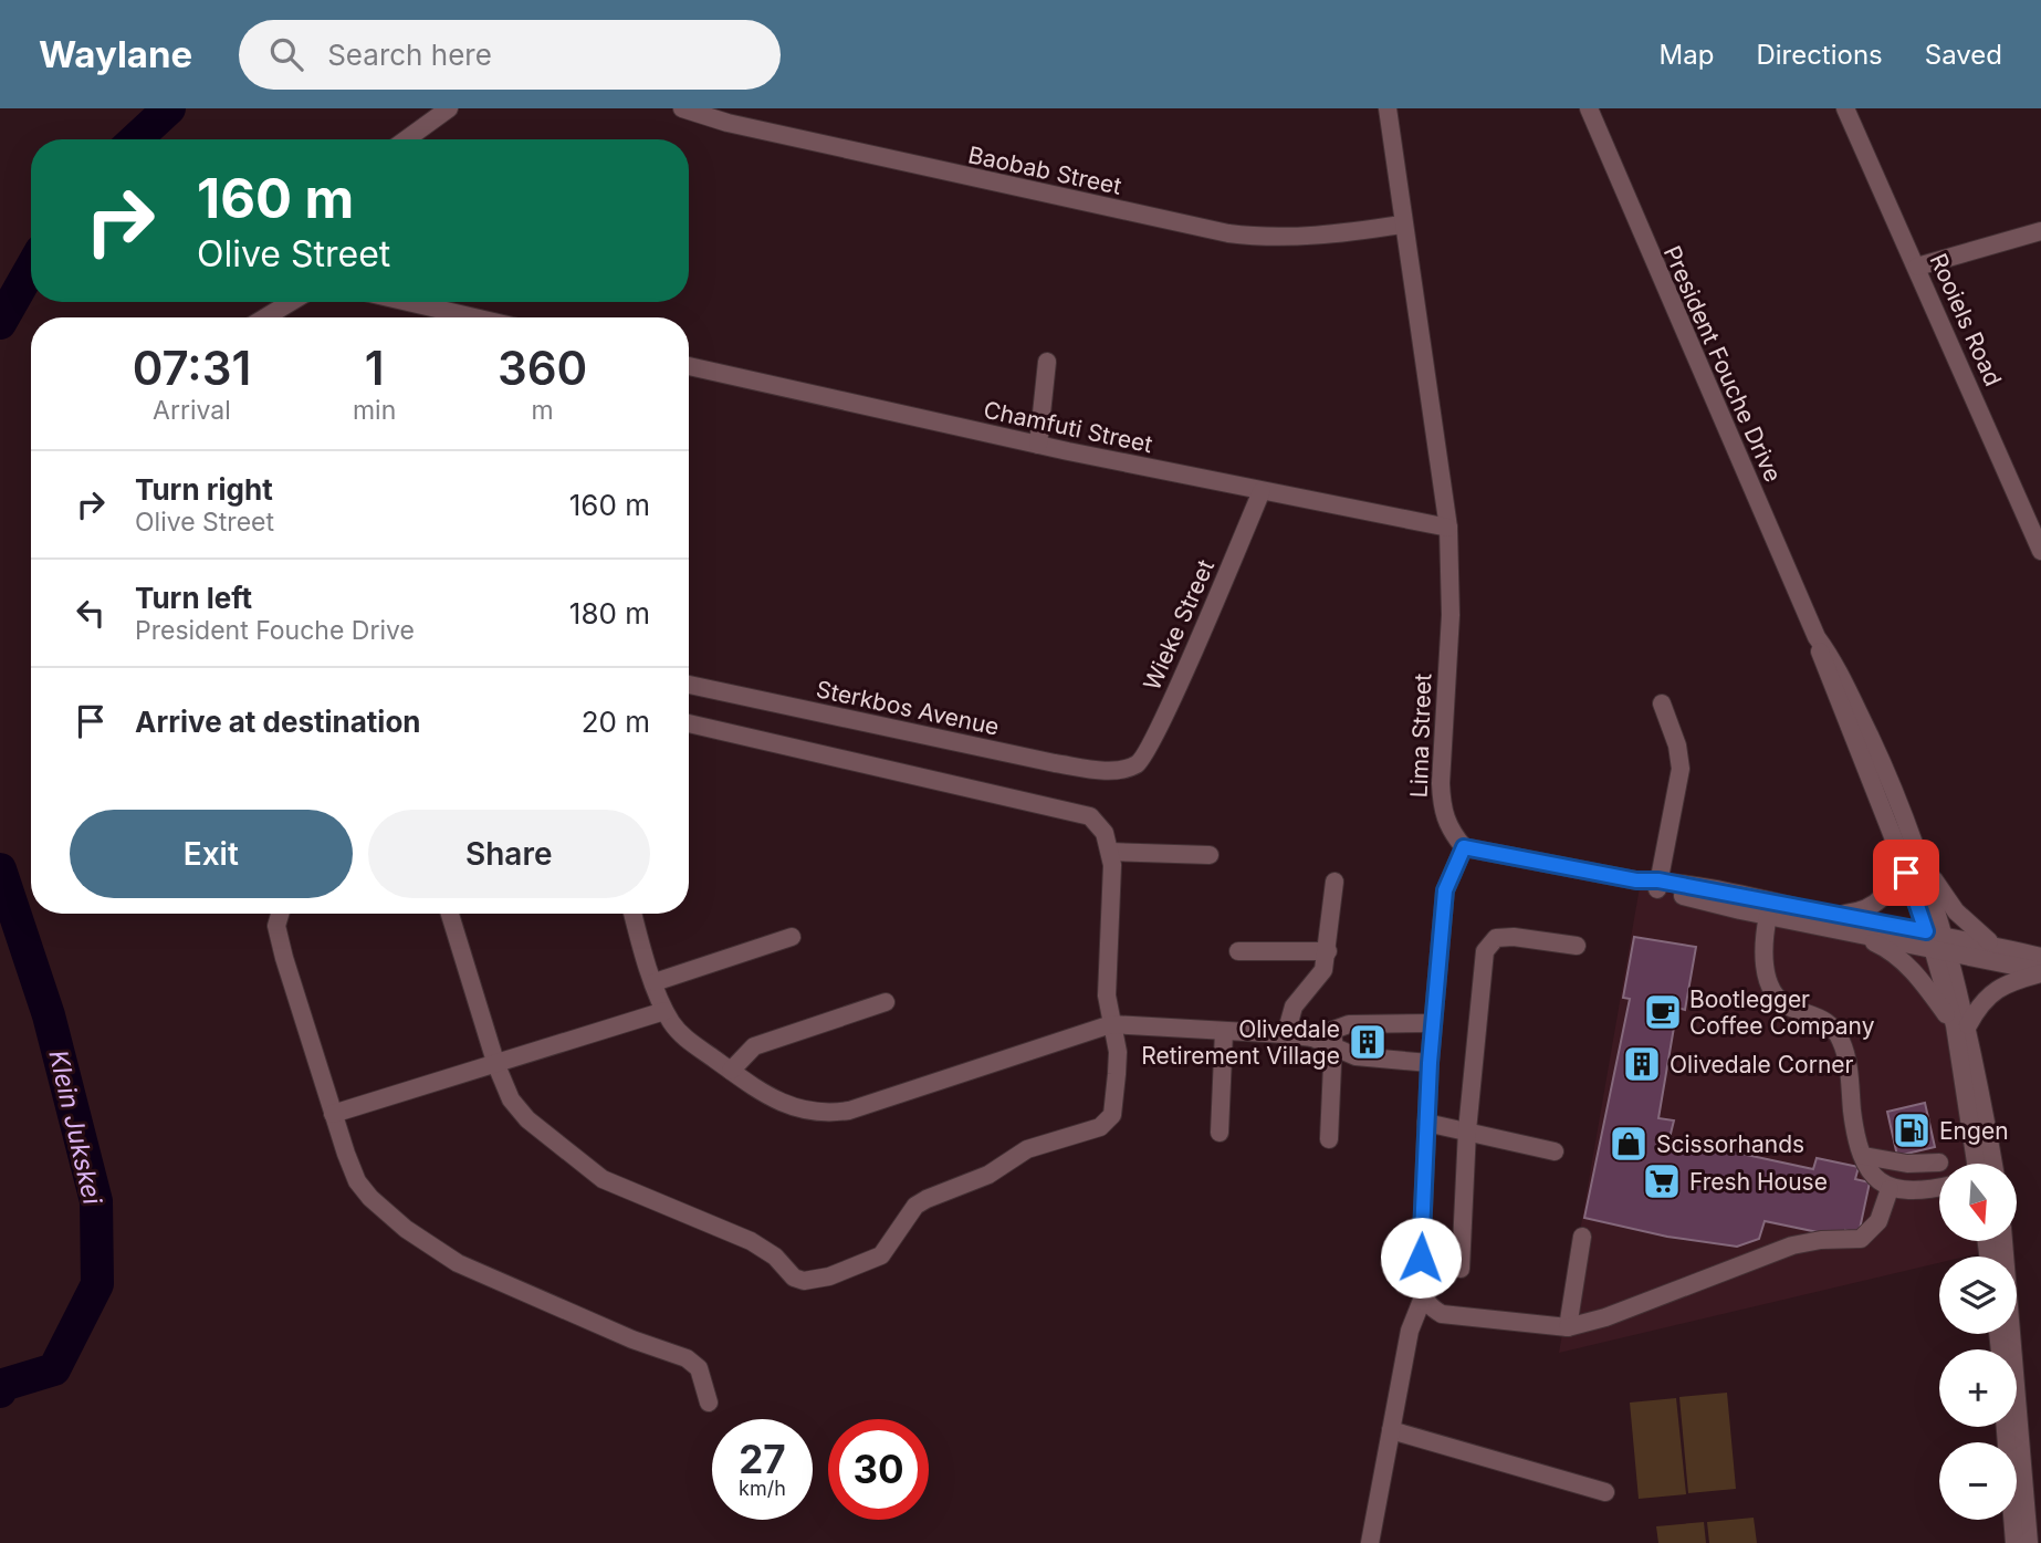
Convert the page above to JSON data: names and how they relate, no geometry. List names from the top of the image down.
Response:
{
  "streets": {
    "street": [
      "Baobab Street",
      "Rooiels Road",
      "President Fouche Drive",
      "Chamfuti Street",
      "Wieke Street",
      "Sterkbos Avenue",
      "Lima Street"
    ]
  },
  "crossings": [
    ["Baobab Street", "Lima Street"],
    ["Chamfuti Street", "Wieke Street"],
    ["Chamfuti Street", "Lima Street"],
    ["Wieke Street", "Sterkbos Avenue"]
  ],
  "water": ["Klein Jukskei"],
  "places": {
    "cafe": ["Bootlegger Coffee Company"],
    "building": ["Olivedale Retirement Village", "Olivedale Corner"],
    "fuel station": ["Engen"],
    "shop": ["Scissorhands"],
    "supermarket": ["Fresh House"]
  },
  "north": "bottom",
  "page": {
    "header": "Waylane",
    "search": "Search here",
    "nav": ["Map", "Directions", "Saved"],
    "turn": ["160 m", "Olive Street"],
    "eta": [
      "07:31",
      "Arrival",
      "1",
      "min",
      "360",
      "m"
    ],
    "list": [
      {
        "name": "Turn right",
        "note": "Olive Street",
        "value": "160 m"
      },
      {
        "name": "Turn left",
        "note": "President Fouche Drive",
        "value": "180 m"
      },
      {
        "name": "Arrive at destination",
        "value": "20 m"
      }
    ],
    "buttons": ["Exit", "Share"],
    "map_buttons": ["+", "−"],
    "speed": "27 km/h",
    "limit": "30"
  }
}
